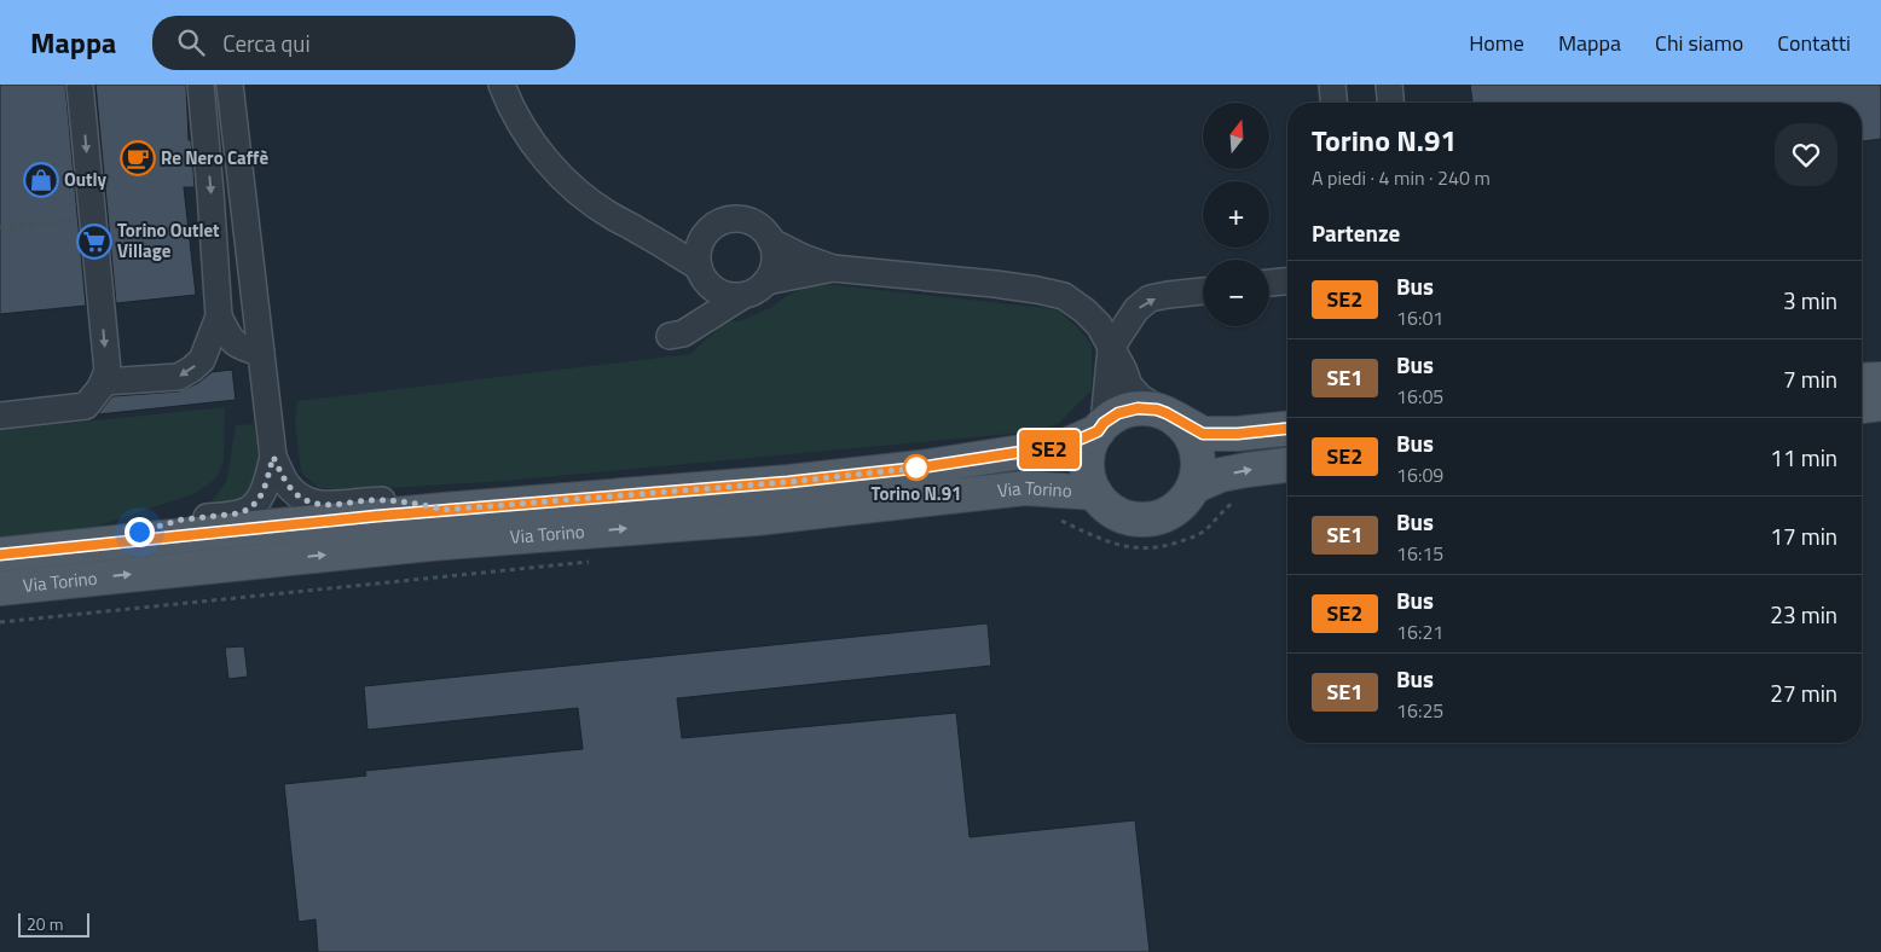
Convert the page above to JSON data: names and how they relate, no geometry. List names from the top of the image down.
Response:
{
  "streets": {
    "main road": ["Via Torino"]
  },
  "places": {
    "cafe": ["Re Nero Caffè"],
    "shop": ["Outly"],
    "supermarket": ["Torino Outlet Village"],
    "other": ["Torino N.91"]
  },
  "lines": ["bus line SE2"],
  "scale_bar": "20 m",
  "north": "top",
  "page": {
    "header": "Mappa",
    "search": "Cerca qui",
    "nav": [
      "Home",
      "Mappa",
      "Chi siamo",
      "Contatti"
    ],
    "on_map": "SE2",
    "map_buttons": ["+", "−"],
    "heading": [
      ["Torino N.91", "A piedi · 4 min · 240 m"],
      "Partenze"
    ],
    "list": [
      {
        "mark": "SE2",
        "name": "Bus",
        "note": "16:01",
        "value": "3 min"
      },
      {
        "mark": "SE1",
        "name": "Bus",
        "note": "16:05",
        "value": "7 min"
      },
      {
        "mark": "SE2",
        "name": "Bus",
        "note": "16:09",
        "value": "11 min"
      },
      {
        "mark": "SE1",
        "name": "Bus",
        "note": "16:15",
        "value": "17 min"
      },
      {
        "mark": "SE2",
        "name": "Bus",
        "note": "16:21",
        "value": "23 min"
      },
      {
        "mark": "SE1",
        "name": "Bus",
        "note": "16:25",
        "value": "27 min"
      }
    ],
    "scale": "20 m"
  }
}
